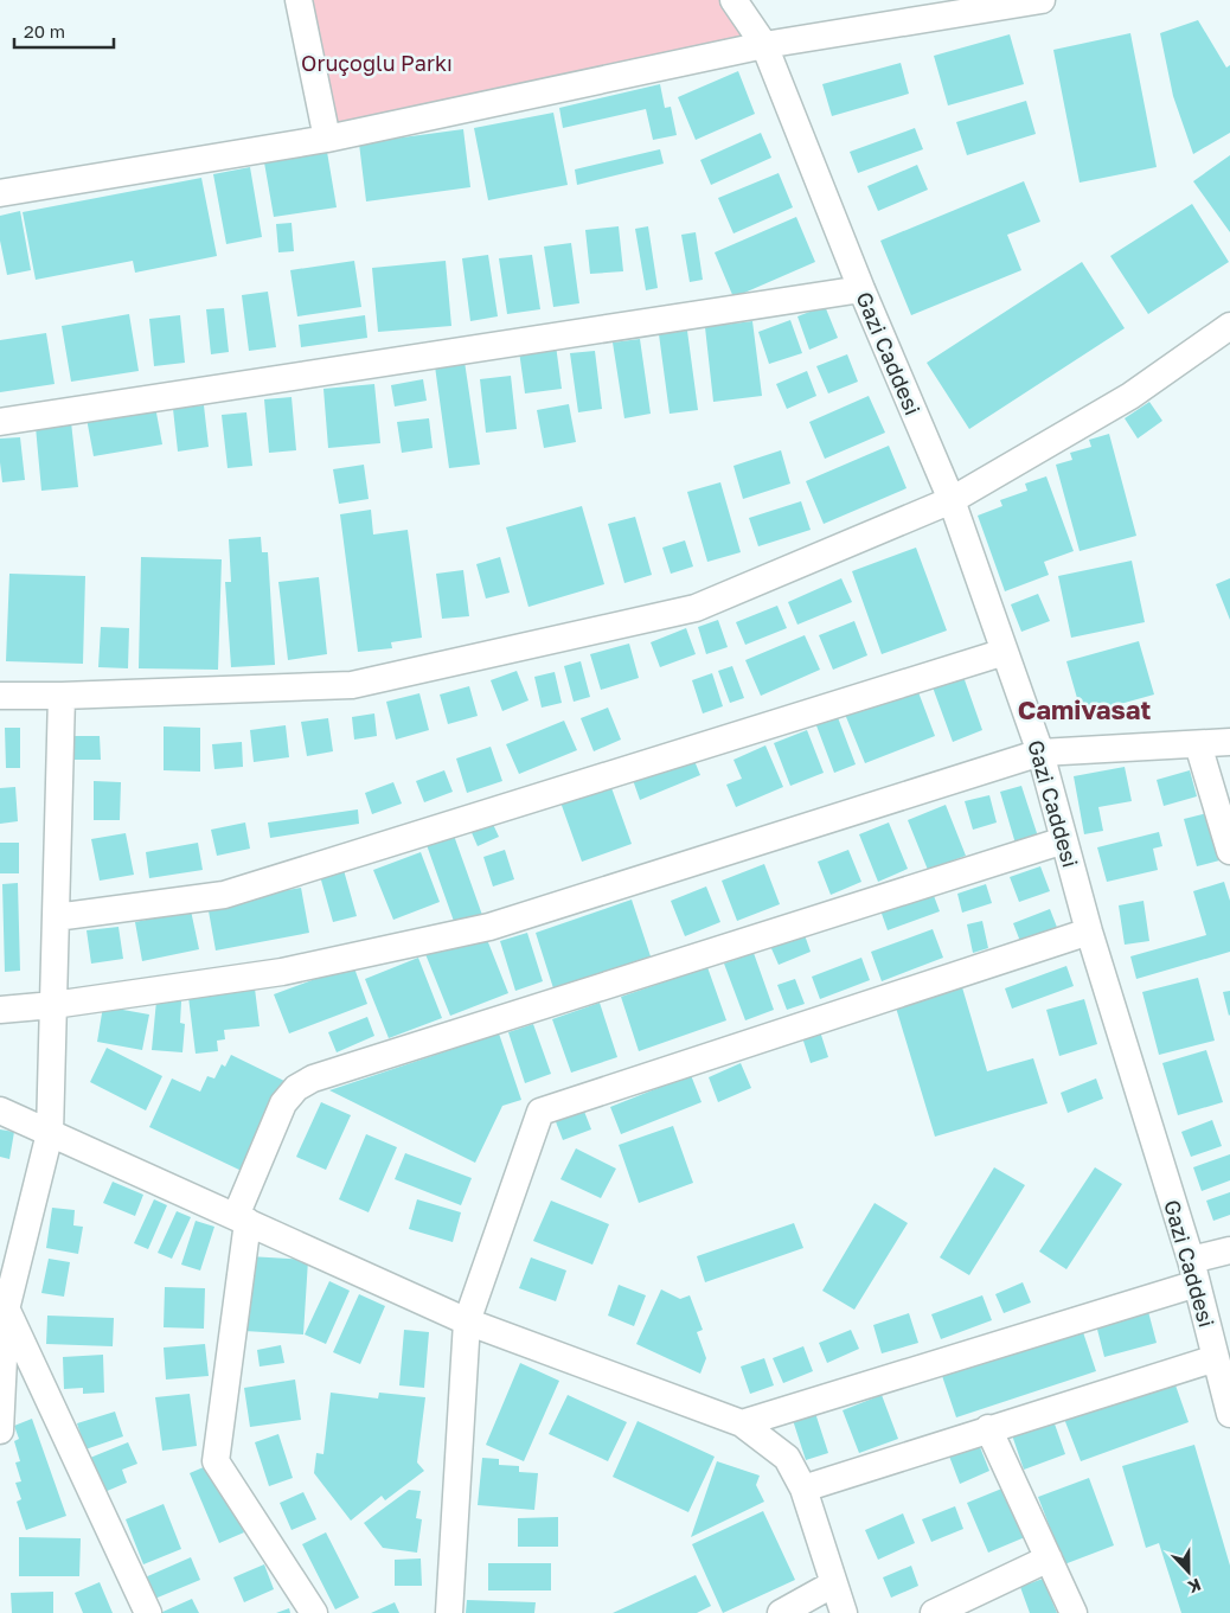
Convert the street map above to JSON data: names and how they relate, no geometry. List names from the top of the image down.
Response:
{
  "streets": {
    "street": ["Gazi Caddesi"]
  },
  "districts": ["Camivasat"],
  "parks": ["Oruçoğlu Parkı"],
  "scale_bar": "20 m",
  "north": "bottom"
}
